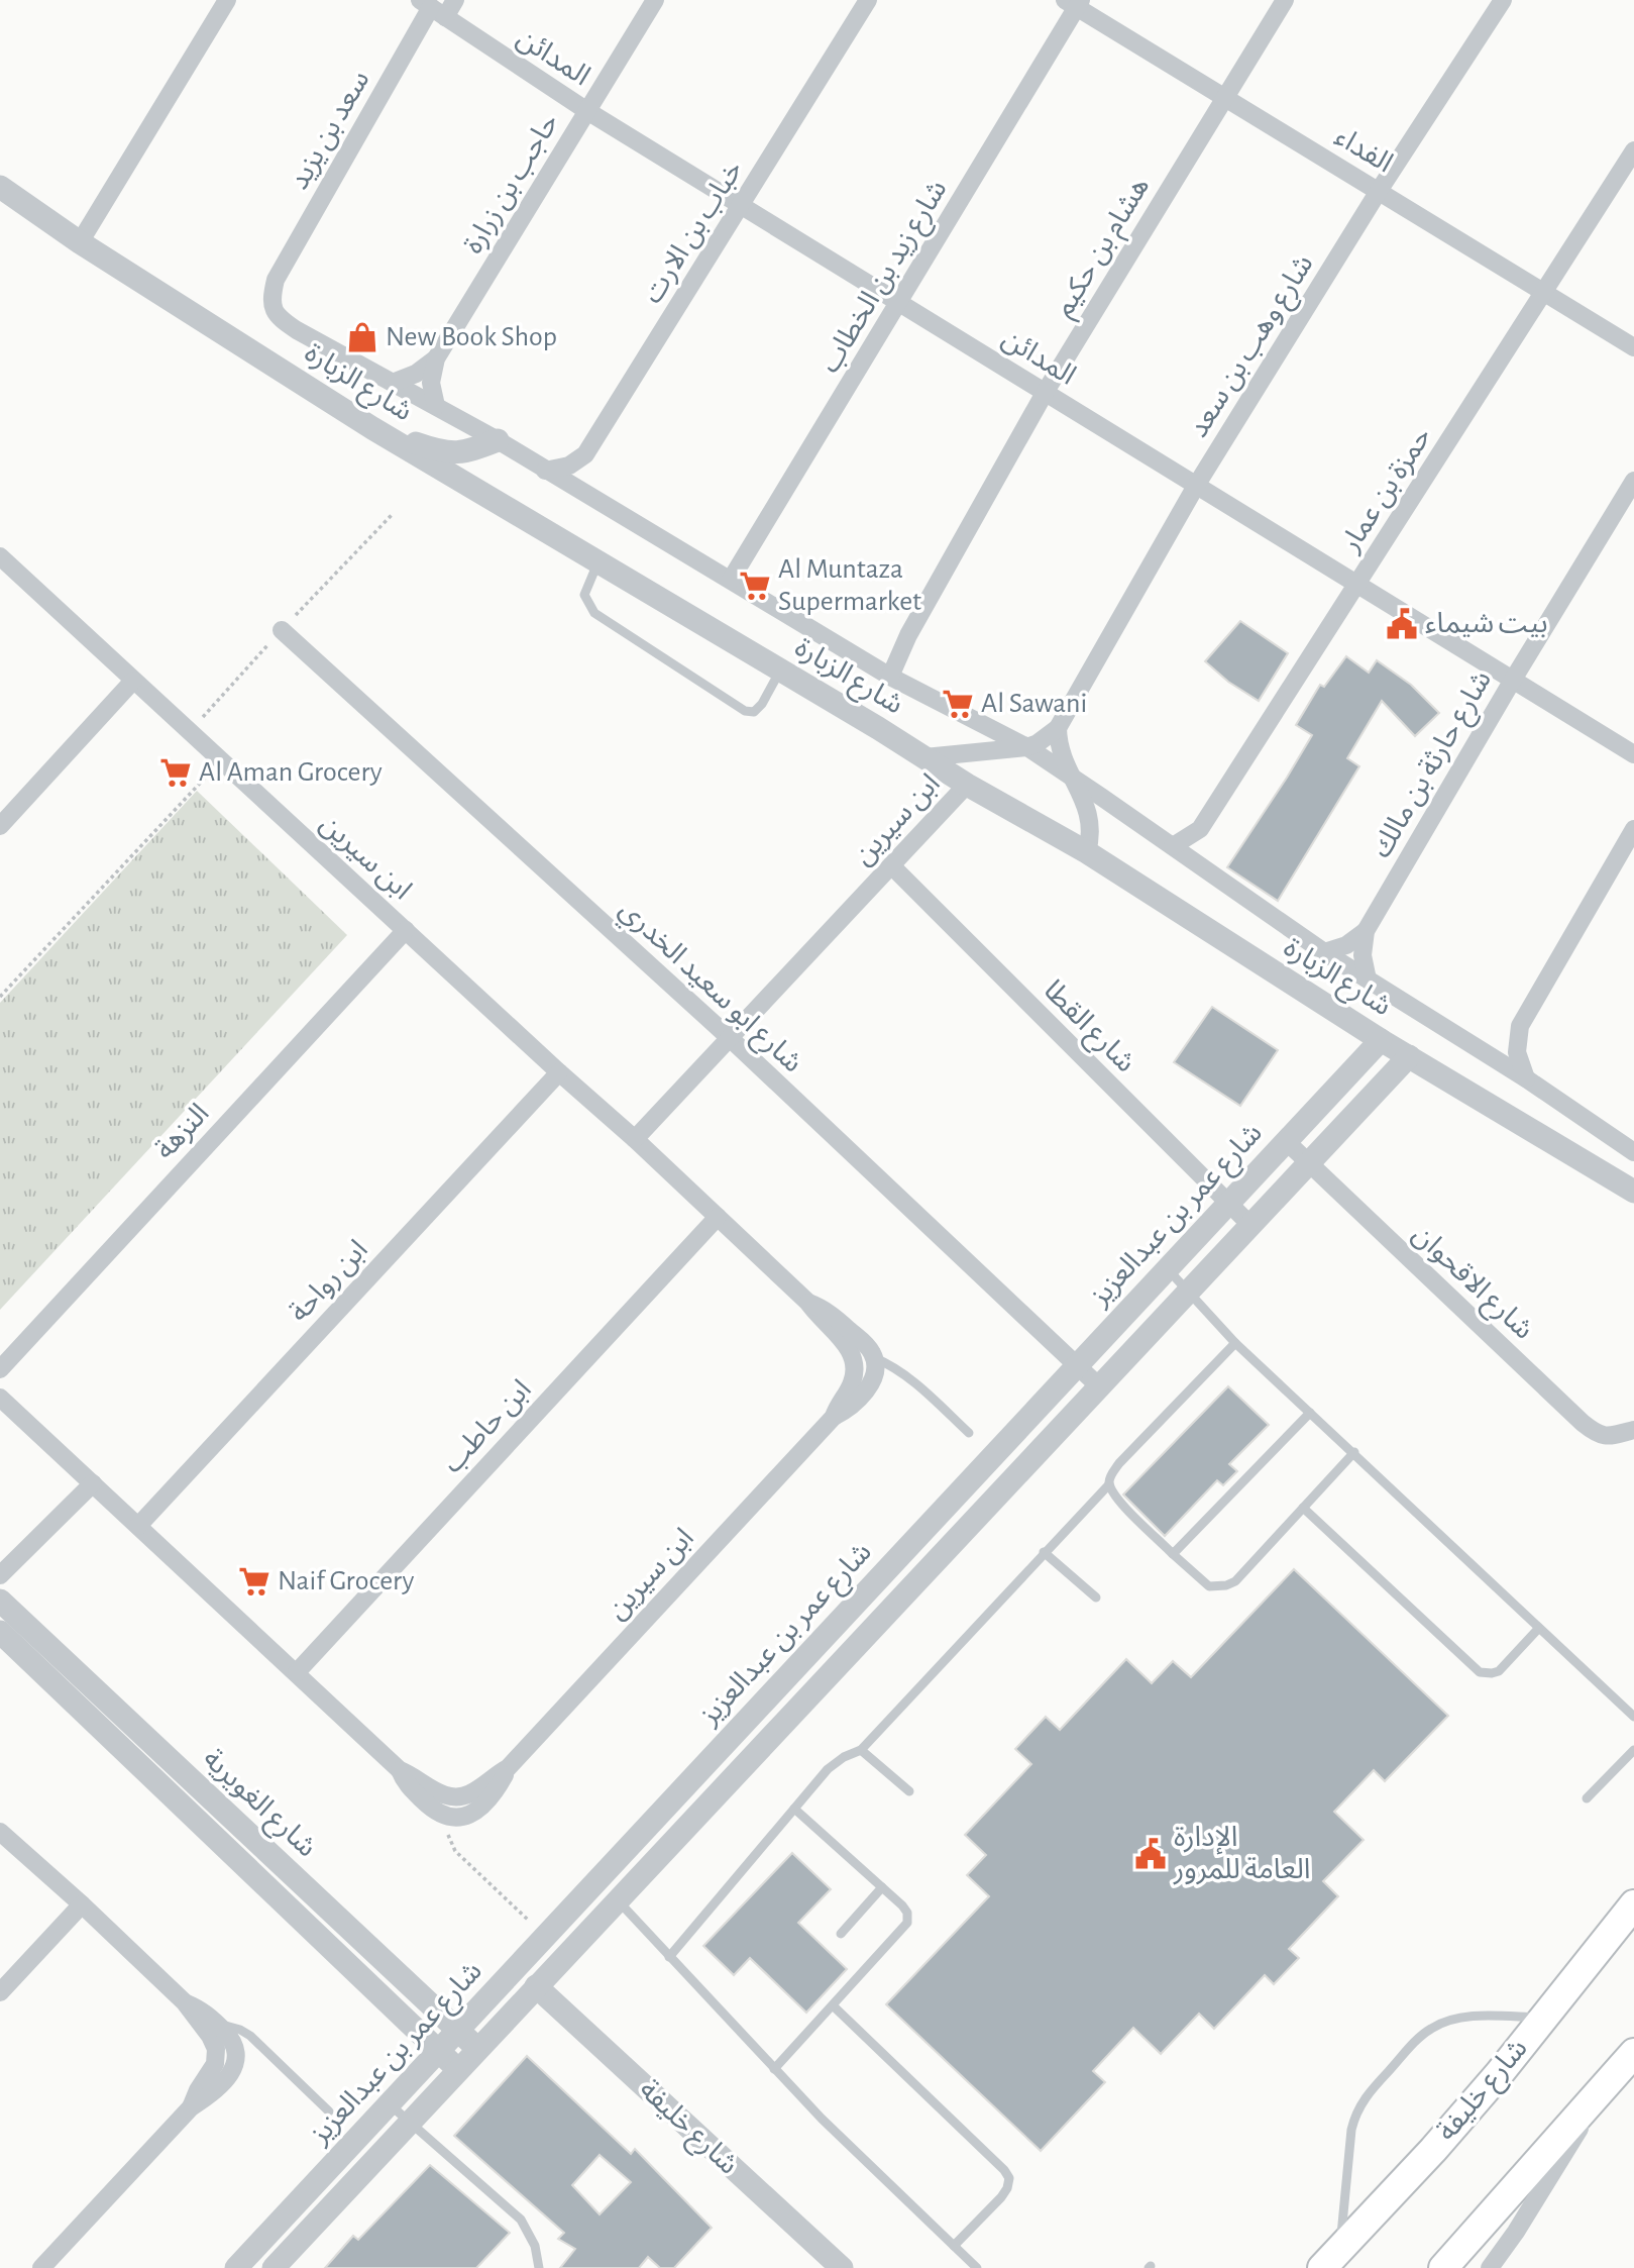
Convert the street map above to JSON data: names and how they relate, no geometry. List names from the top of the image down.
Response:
{
  "streets": {
    "main road": ["شارع خليفة"],
    "street": [
      "المدائن",
      "سعد بن يزيد",
      "الفداء",
      "حاجب بن زرارة",
      "خباب بن الارت",
      "هشام بن حكيم",
      "شارع زيد بن الخطاب",
      "شارع وهب بن سعد",
      "شارع الزبارة",
      "حمزة بن عمار",
      "شارع حارثة بن مالك",
      "ابن سيرين",
      "شارع ابو سعيد الخدري",
      "شارع القطا",
      "النزهة",
      "شارع عمر بن عبدالعزيز",
      "ابن رواحة",
      "شارع الاقحوان",
      "ابن حاطب",
      "شارع الغويرية"
    ]
  },
  "crossings": [
    ["المدائن", "سعد بن يزيد"],
    ["المدائن", "حاجب بن زرارة"],
    ["المدائن", "خباب بن الارت"],
    ["المدائن", "هشام بن حكيم"],
    ["المدائن", "شارع زيد بن الخطاب"],
    ["المدائن", "شارع وهب بن سعد"],
    ["المدائن", "حمزة بن عمار"],
    ["المدائن", "شارع حارثة بن مالك"],
    ["سعد بن يزيد", "شارع الزبارة"],
    ["الفداء", "هشام بن حكيم"],
    ["الفداء", "شارع زيد بن الخطاب"],
    ["الفداء", "شارع وهب بن سعد"],
    ["الفداء", "حمزة بن عمار"],
    ["حاجب بن زرارة", "شارع الزبارة"],
    ["خباب بن الارت", "شارع الزبارة"],
    ["هشام بن حكيم", "شارع الزبارة"],
    ["شارع زيد بن الخطاب", "شارع الزبارة"],
    ["شارع وهب بن سعد", "شارع الزبارة"],
    ["شارع الزبارة", "حمزة بن عمار"],
    ["شارع الزبارة", "شارع حارثة بن مالك"],
    ["شارع الزبارة", "ابن سيرين"],
    ["شارع الزبارة", "شارع عمر بن عبدالعزيز"],
    ["ابن سيرين", "شارع ابو سعيد الخدري"],
    ["ابن سيرين", "شارع القطا"],
    ["ابن سيرين", "النزهة"],
    ["ابن سيرين", "ابن رواحة"],
    ["ابن سيرين", "ابن حاطب"],
    ["شارع ابو سعيد الخدري", "شارع عمر بن عبدالعزيز"],
    ["شارع القطا", "شارع عمر بن عبدالعزيز"],
    ["شارع عمر بن عبدالعزيز", "شارع الاقحوان"],
    ["شارع عمر بن عبدالعزيز", "شارع الغويرية"],
    ["شارع عمر بن عبدالعزيز", "شارع خليفة"]
  ],
  "places": {
    "shop": ["New Book Shop"],
    "supermarket": [
      "Al Muntaza Supermarket",
      "Al Sawani",
      "Al Aman Grocery",
      "Naif Grocery"
    ],
    "public building": ["بيت شيماء", "الإدارة العامة للمرور"]
  }
}
